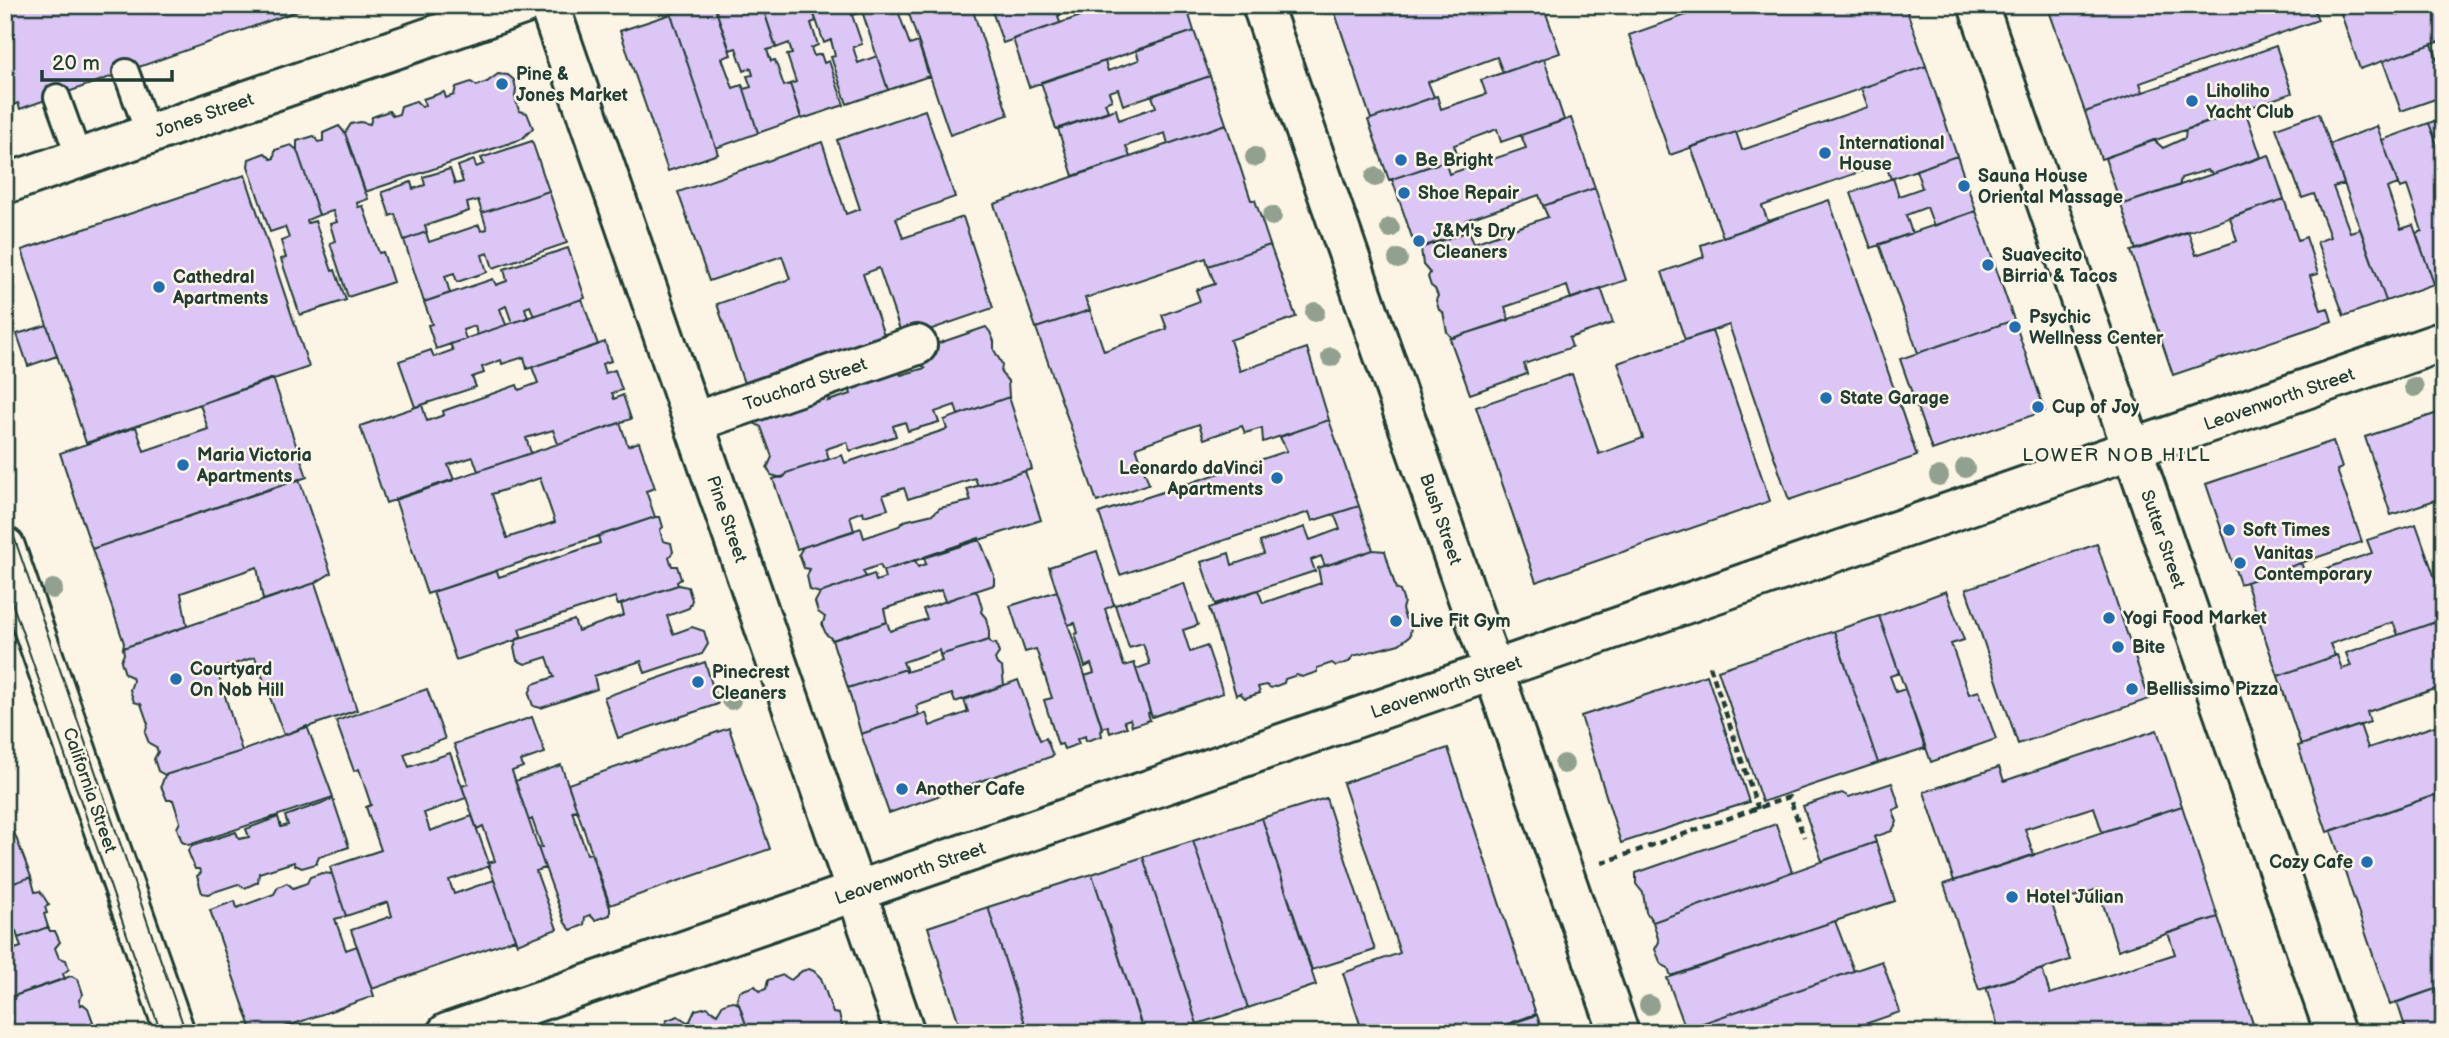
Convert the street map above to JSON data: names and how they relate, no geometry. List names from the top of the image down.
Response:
{
  "streets": {
    "street": [
      "Jones Street",
      "Touchard Street",
      "Leavenworth Street",
      "Pine Street",
      "Bush Street",
      "Sutter Street",
      "California Street"
    ]
  },
  "crossings": [
    ["Touchard Street", "Pine Street"],
    ["Leavenworth Street", "Pine Street"],
    ["Leavenworth Street", "Bush Street"],
    ["Leavenworth Street", "Sutter Street"]
  ],
  "districts": ["LOWER NOB HILL"],
  "places": [
    "Pine & Jones Market",
    "Liholiho Yacht Club",
    "International House",
    "Be Bright",
    "Sauna House Oriental Massage",
    "Shoe Repair",
    "J&M's Dry Cleaners",
    "Suavecito Birria & Tacos",
    "Cathedral Apartments",
    "Psychic Wellness Center",
    "State Garage",
    "Cup of Joy",
    "Maria Victoria Apartments",
    "Leonardo daVinci Apartments",
    "Soft Times",
    "Vanitas Contemporary",
    "Yogi Food Market",
    "Live Fit Gym",
    "Bite",
    "Courtyard On Nob Hill",
    "Pinecrest Cleaners",
    "Bellissimo Pizza",
    "Another Cafe",
    "Cozy Cafe",
    "Hotel Julian"
  ],
  "scale_bar": "20 m"
}
